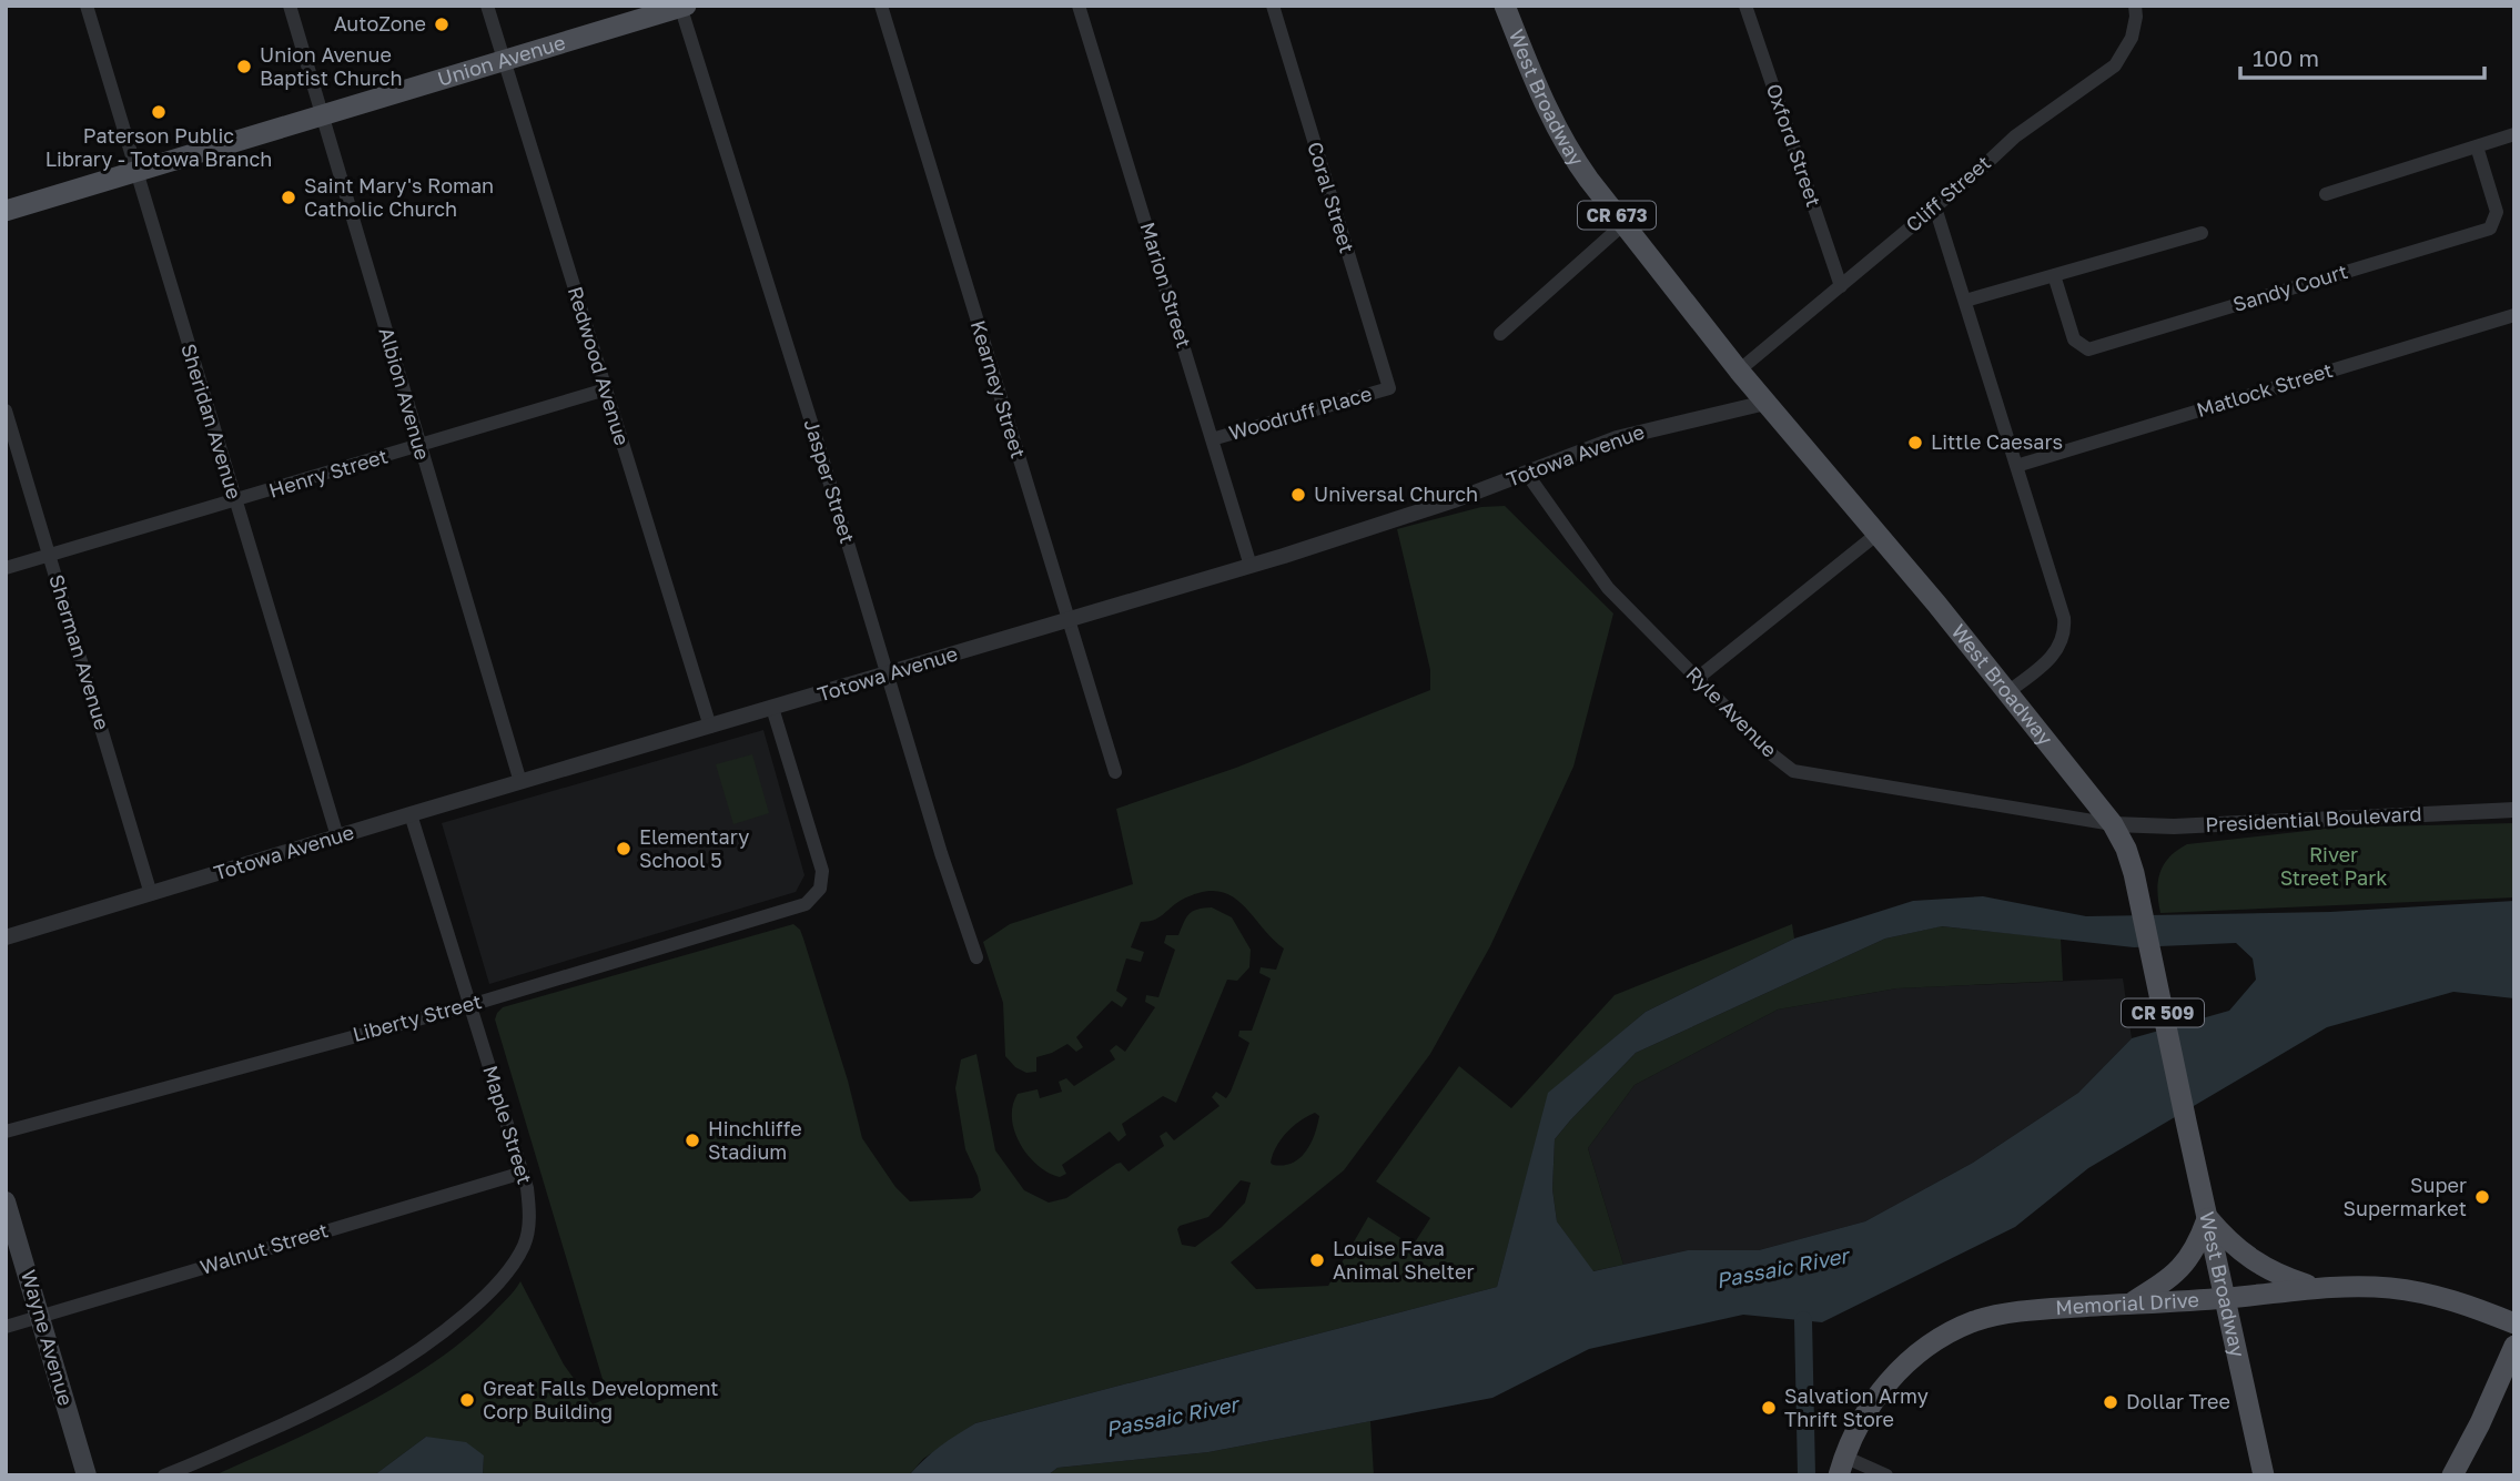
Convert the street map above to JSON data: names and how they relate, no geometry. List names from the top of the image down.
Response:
{
  "streets": {
    "main road": [
      "Union Avenue",
      "West Broadway",
      "CR 673",
      "CR 509",
      "Memorial Drive",
      "Wayne Avenue"
    ],
    "street": [
      "Oxford Street",
      "Cliff Street",
      "Coral Street",
      "Marion Street",
      "Sandy Court",
      "Redwood Avenue",
      "Kearney Street",
      "Matlock Street",
      "Albion Avenue",
      "Woodruff Place",
      "Sheridan Avenue",
      "Totowa Avenue",
      "Henry Street",
      "Jasper Street",
      "Sherman Avenue",
      "Ryle Avenue",
      "Presidential Boulevard",
      "Liberty Street",
      "Maple Street",
      "Walnut Street"
    ]
  },
  "crossings": [
    ["Union Avenue", "Redwood Avenue"],
    ["Union Avenue", "Albion Avenue"],
    ["Union Avenue", "Sheridan Avenue"],
    ["Union Avenue", "Jasper Street"],
    ["West Broadway", "Cliff Street"],
    ["West Broadway", "Totowa Avenue"],
    ["West Broadway", "Ryle Avenue"],
    ["West Broadway", "Presidential Boulevard"],
    ["West Broadway", "Memorial Drive"],
    ["Oxford Street", "Cliff Street"],
    ["Coral Street", "Woodruff Place"],
    ["Marion Street", "Woodruff Place"],
    ["Marion Street", "Totowa Avenue"],
    ["Redwood Avenue", "Totowa Avenue"],
    ["Redwood Avenue", "Henry Street"],
    ["Kearney Street", "Totowa Avenue"],
    ["Albion Avenue", "Totowa Avenue"],
    ["Albion Avenue", "Henry Street"],
    ["Sheridan Avenue", "Totowa Avenue"],
    ["Sheridan Avenue", "Henry Street"],
    ["Totowa Avenue", "Jasper Street"],
    ["Totowa Avenue", "Sherman Avenue"],
    ["Totowa Avenue", "Ryle Avenue"],
    ["Totowa Avenue", "Liberty Street"],
    ["Totowa Avenue", "Maple Street"],
    ["Henry Street", "Sherman Avenue"],
    ["Ryle Avenue", "Presidential Boulevard"],
    ["Liberty Street", "Maple Street"],
    ["Maple Street", "Walnut Street"],
    ["Walnut Street", "Wayne Avenue"]
  ],
  "water": ["Passaic River"],
  "parks": ["River Street Park"],
  "places": [
    "AutoZone",
    "Union Avenue Baptist Church",
    "Paterson Public Library - Totowa Branch",
    "Saint Mary's Roman Catholic Church",
    "Little Caesars",
    "Universal Church",
    "Elementary School 5",
    "Hinchliffe Stadium",
    "Super Supermarket",
    "Louise Fava Animal Shelter",
    "Great Falls Development Corp Building",
    "Dollar Tree",
    "Salvation Army Thrift Store"
  ],
  "scale_bar": "100 m"
}
